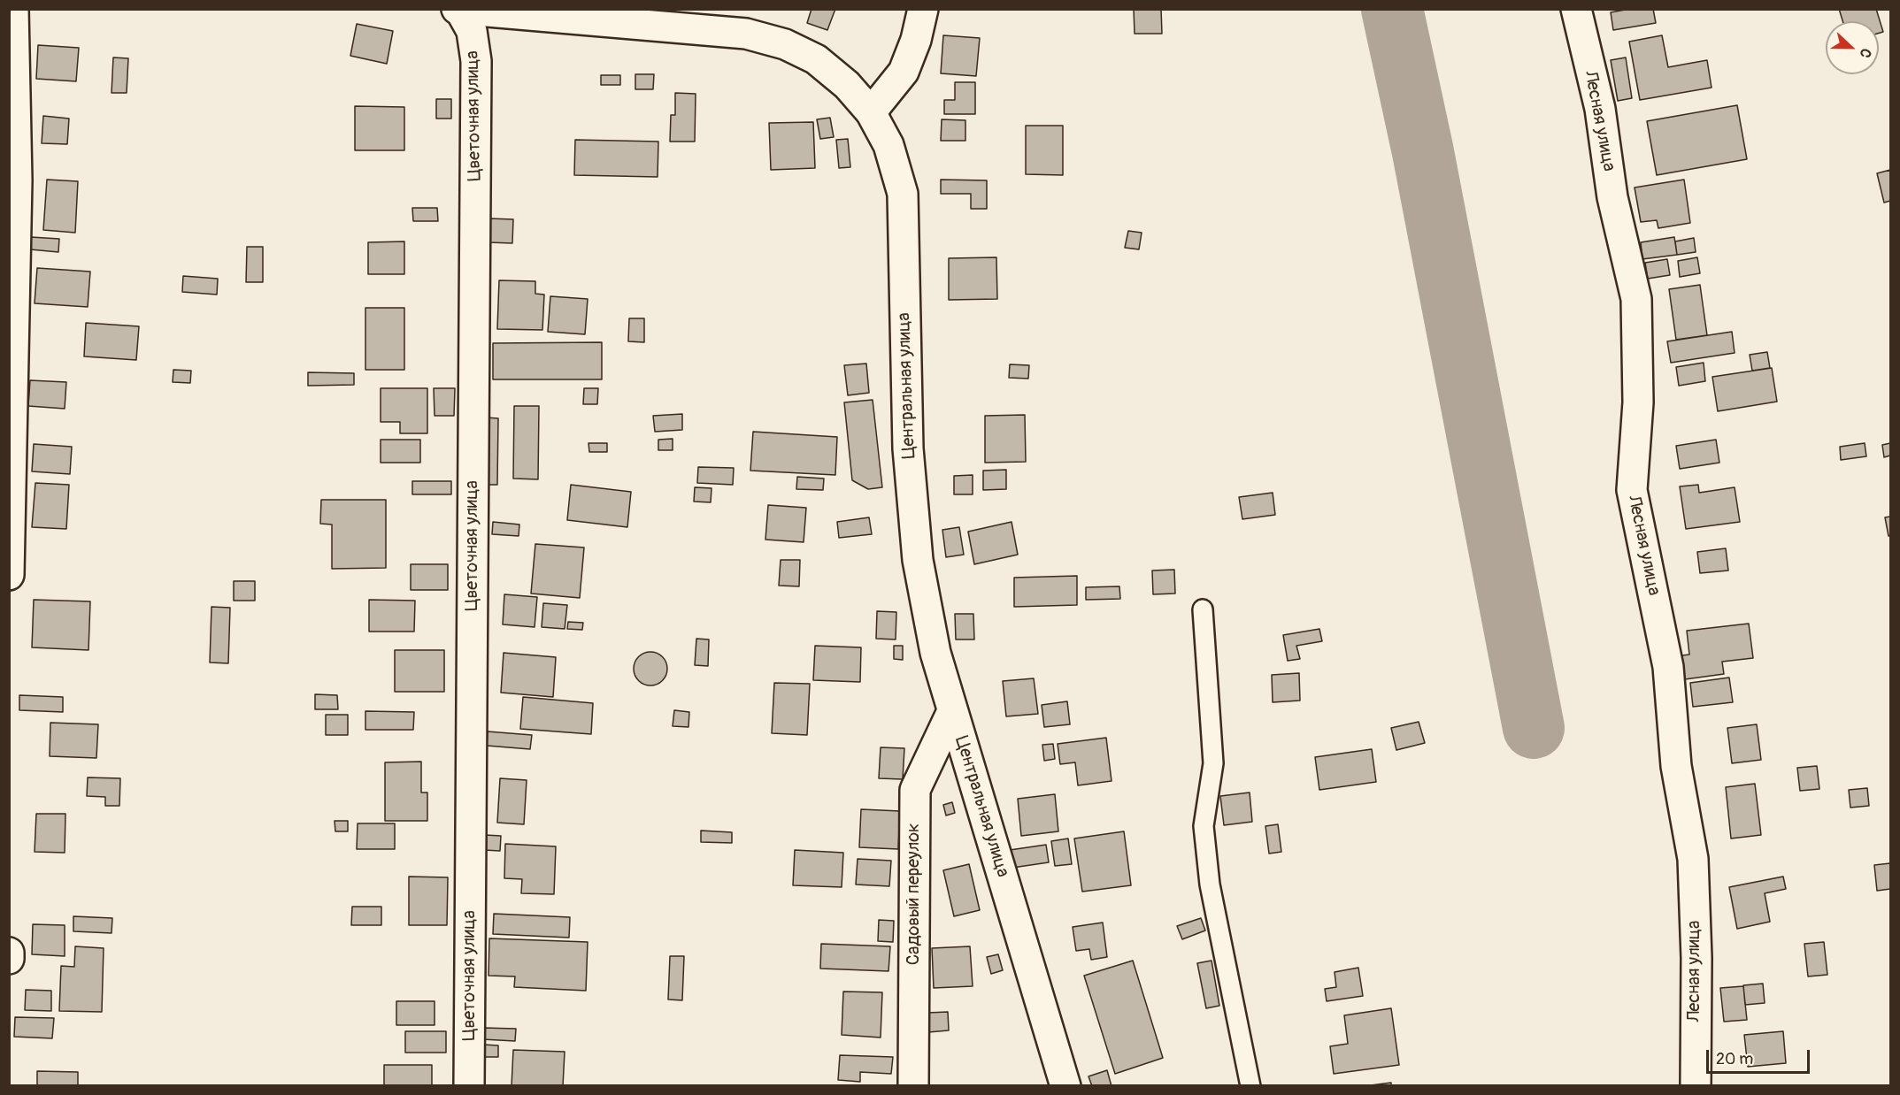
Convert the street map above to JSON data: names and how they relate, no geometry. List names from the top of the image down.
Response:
{
  "streets": {
    "street": [
      "Цветочная улица",
      "Лесная улица",
      "Центральная улица",
      "Садовый переулок"
    ]
  },
  "crossings": [
    ["Цветочная улица", "Центральная улица"],
    ["Центральная улица", "Садовый переулок"]
  ],
  "scale_bar": "20 m",
  "north": "right"
}
